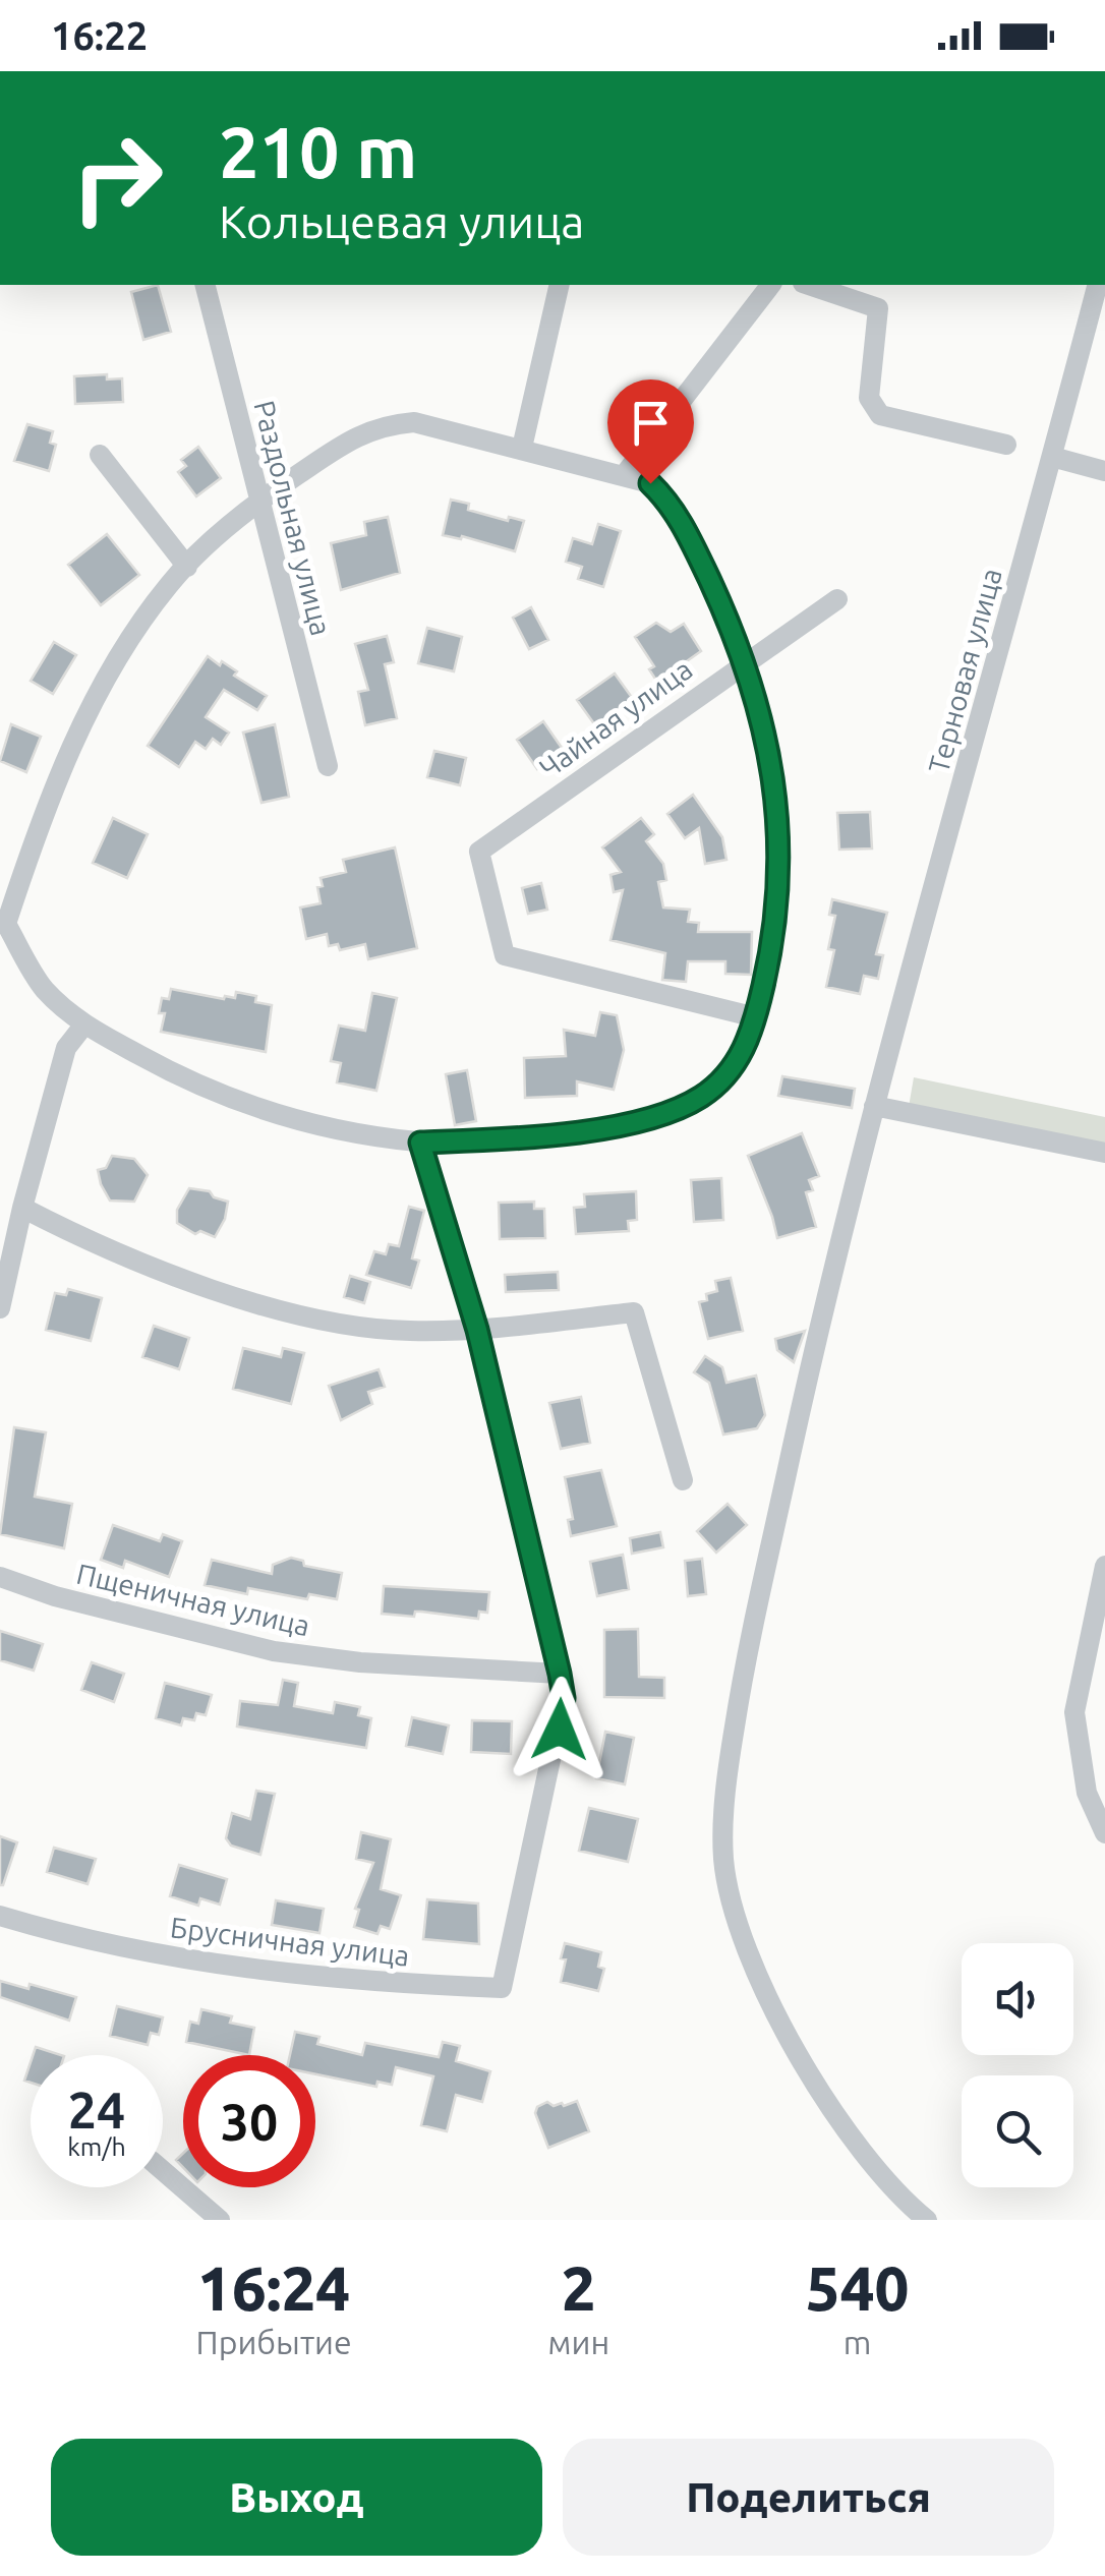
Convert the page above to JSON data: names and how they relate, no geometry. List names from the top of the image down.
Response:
{
  "streets": {
    "street": [
      "Раздольная улица",
      "Терновая улица",
      "Чайная улица",
      "Пщеничная улица",
      "Брусничная улица"
    ]
  },
  "crossings": [
    ["Пщеничная улица", "Брусничная улица"]
  ],
  "page": {
    "status": "16:22",
    "turn": ["210 m", "Кольцевая улица"],
    "speed": "24 km/h",
    "limit": "30",
    "eta": [
      "16:24",
      "Прибытие",
      "2",
      "мин",
      "540",
      "m"
    ],
    "buttons": ["Выход", "Поделиться"]
  }
}
